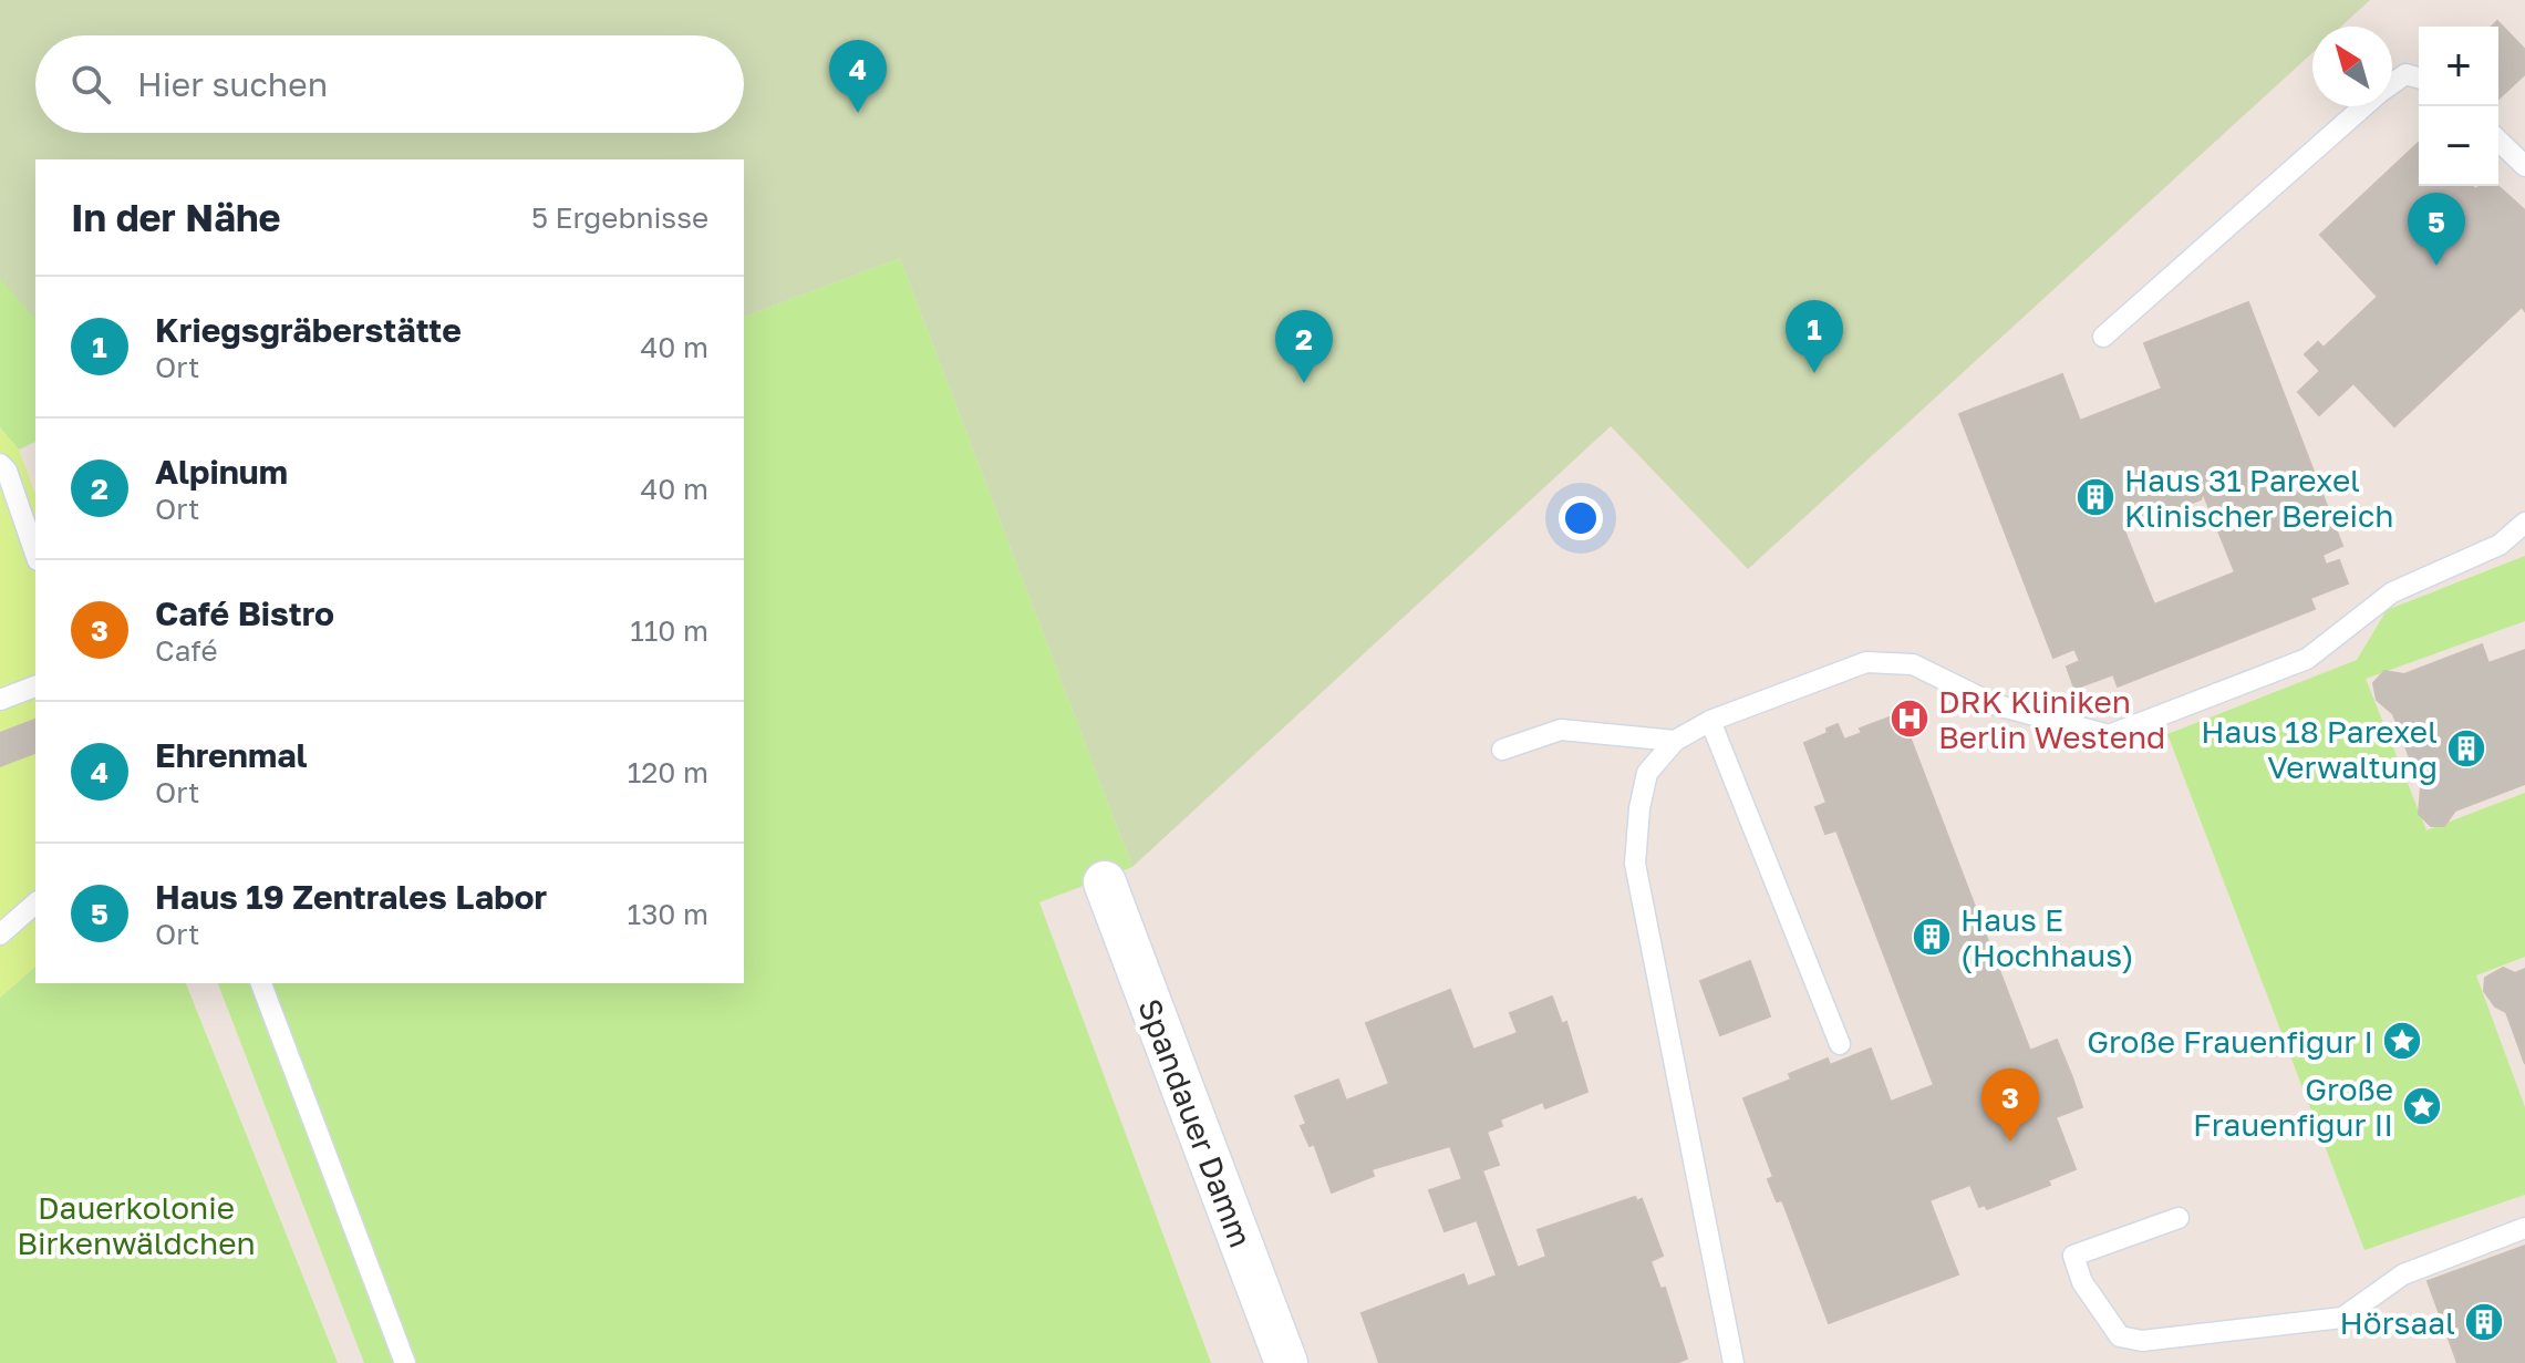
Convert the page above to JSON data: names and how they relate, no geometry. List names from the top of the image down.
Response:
{
  "streets": {
    "street": ["Spandauer Damm"]
  },
  "parks": ["Dauerkolonie Birkenwäldchen"],
  "places": {
    "building": [
      "Haus 31 Parexel Klinischer Bereich",
      "Haus 18 Parexel Verwaltung",
      "Haus E (Hochhaus)",
      "Hörsaal"
    ],
    "hospital": ["DRK Kliniken Berlin Westend"],
    "place": ["Große Frauenfigur I", "Große Frauenfigur II"]
  },
  "north": "top left",
  "page": {
    "map_buttons": ["+", "−"],
    "search": "Hier suchen",
    "pins": [
      "4",
      "5",
      "1",
      "2",
      "3"
    ],
    "heading": ["In der Nähe", "5 Ergebnisse"],
    "list": [
      {
        "mark": "1",
        "name": "Kriegsgräberstätte",
        "note": "Ort",
        "value": "40 m"
      },
      {
        "mark": "2",
        "name": "Alpinum",
        "note": "Ort",
        "value": "40 m"
      },
      {
        "mark": "3",
        "name": "Café Bistro",
        "note": "Café",
        "value": "110 m"
      },
      {
        "mark": "4",
        "name": "Ehrenmal",
        "note": "Ort",
        "value": "120 m"
      },
      {
        "mark": "5",
        "name": "Haus 19 Zentrales Labor",
        "note": "Ort",
        "value": "130 m"
      }
    ]
  }
}
